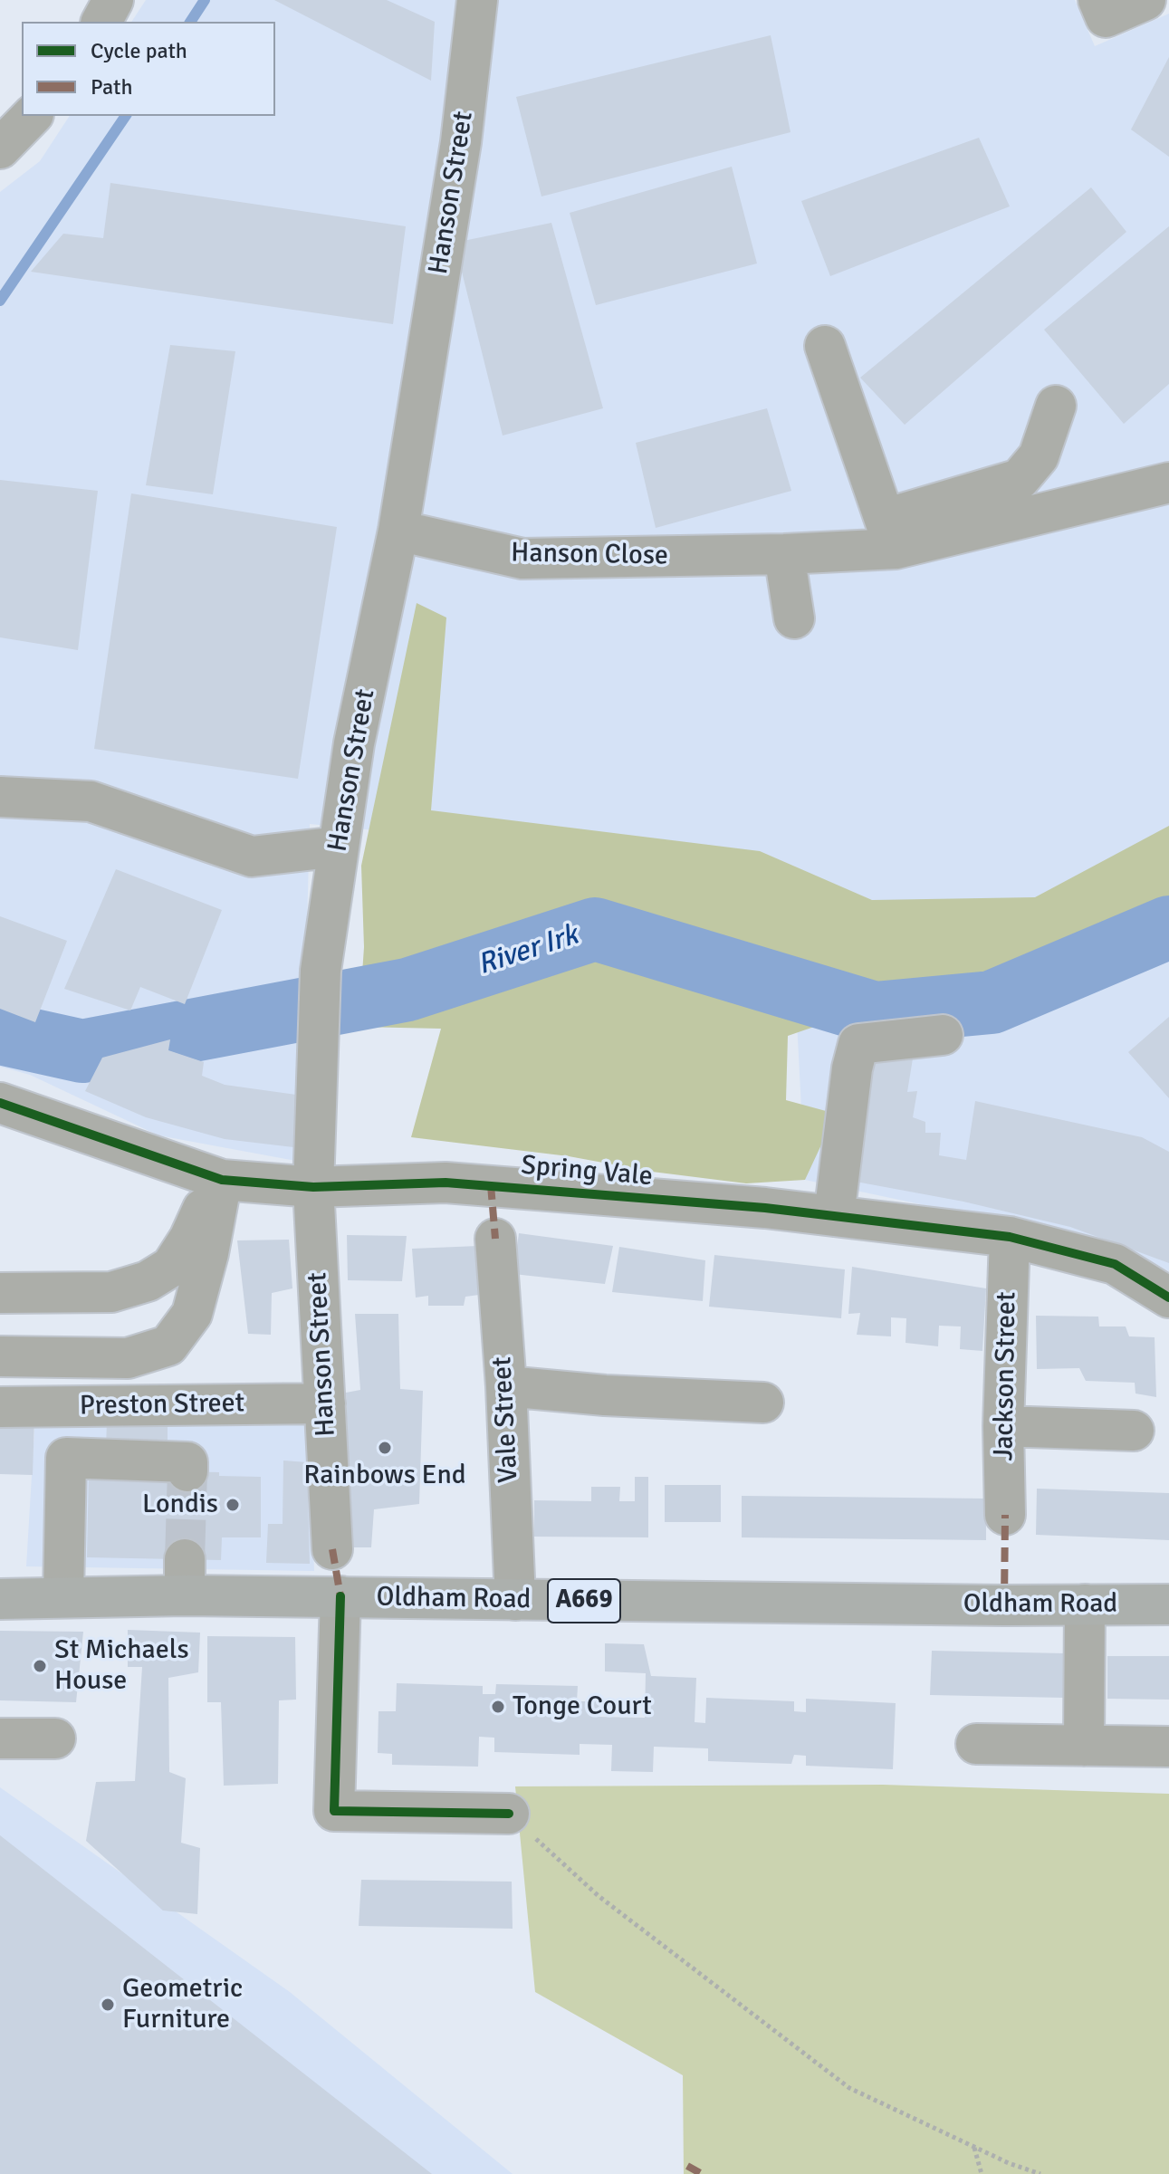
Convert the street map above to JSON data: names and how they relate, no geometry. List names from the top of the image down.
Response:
{
  "streets": {
    "main road": ["Oldham Road", "A669"],
    "street": [
      "Hanson Street",
      "Hanson Close",
      "Spring Vale",
      "Jackson Street",
      "Preston Street",
      "Vale Street"
    ]
  },
  "crossings": [
    ["Hanson Street", "Hanson Close"],
    ["Hanson Street", "Spring Vale"],
    ["Hanson Street", "Preston Street"],
    ["Spring Vale", "Jackson Street"],
    ["Vale Street", "Oldham Road"]
  ],
  "water": ["River Irk"],
  "places": [
    "Rainbows End",
    "Londis",
    "St Michaels House",
    "Tonge Court",
    "Geometric Furniture"
  ],
  "legend": ["Cycle path", "Path"]
}
